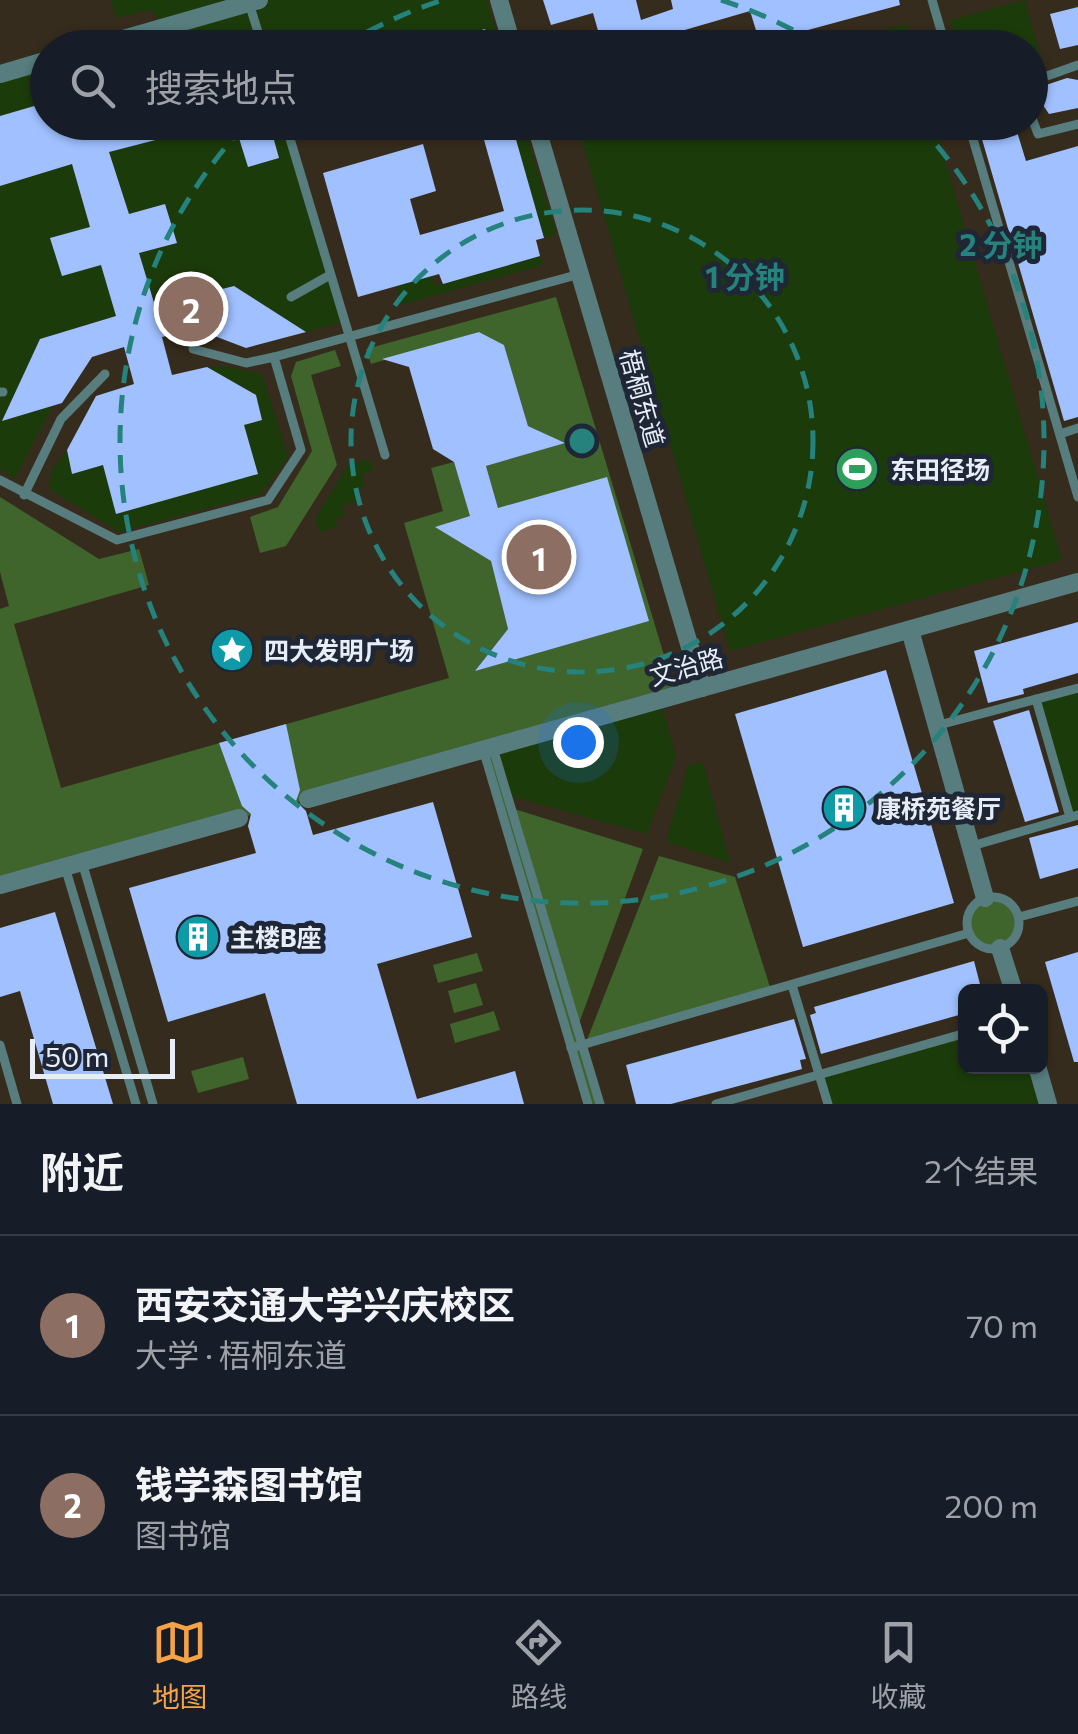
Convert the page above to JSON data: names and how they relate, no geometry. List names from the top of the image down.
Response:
{
  "streets": {
    "street": ["梧桐东道", "文治路"]
  },
  "crossings": [
    ["梧桐东道", "文治路"]
  ],
  "places": {
    "sports": ["东田径场"],
    "place": ["四大发明广场"],
    "building": ["康桥苑餐厅", "主楼B座"]
  },
  "scale_bar": "50 m",
  "page": {
    "search": "搜索地点",
    "pins": ["2", "1"],
    "scale": "50 m",
    "heading": ["附近", "2个结果"],
    "list": [
      {
        "mark": "1",
        "name": "西安交通大学兴庆校区",
        "note": "大学 · 梧桐东道",
        "value": "70 m"
      },
      {
        "mark": "2",
        "name": "钱学森图书馆",
        "note": "图书馆",
        "value": "200 m"
      }
    ],
    "nav": ["地图", "路线", "收藏"]
  },
  "rings": ["2 分钟", "1 分钟"]
}
